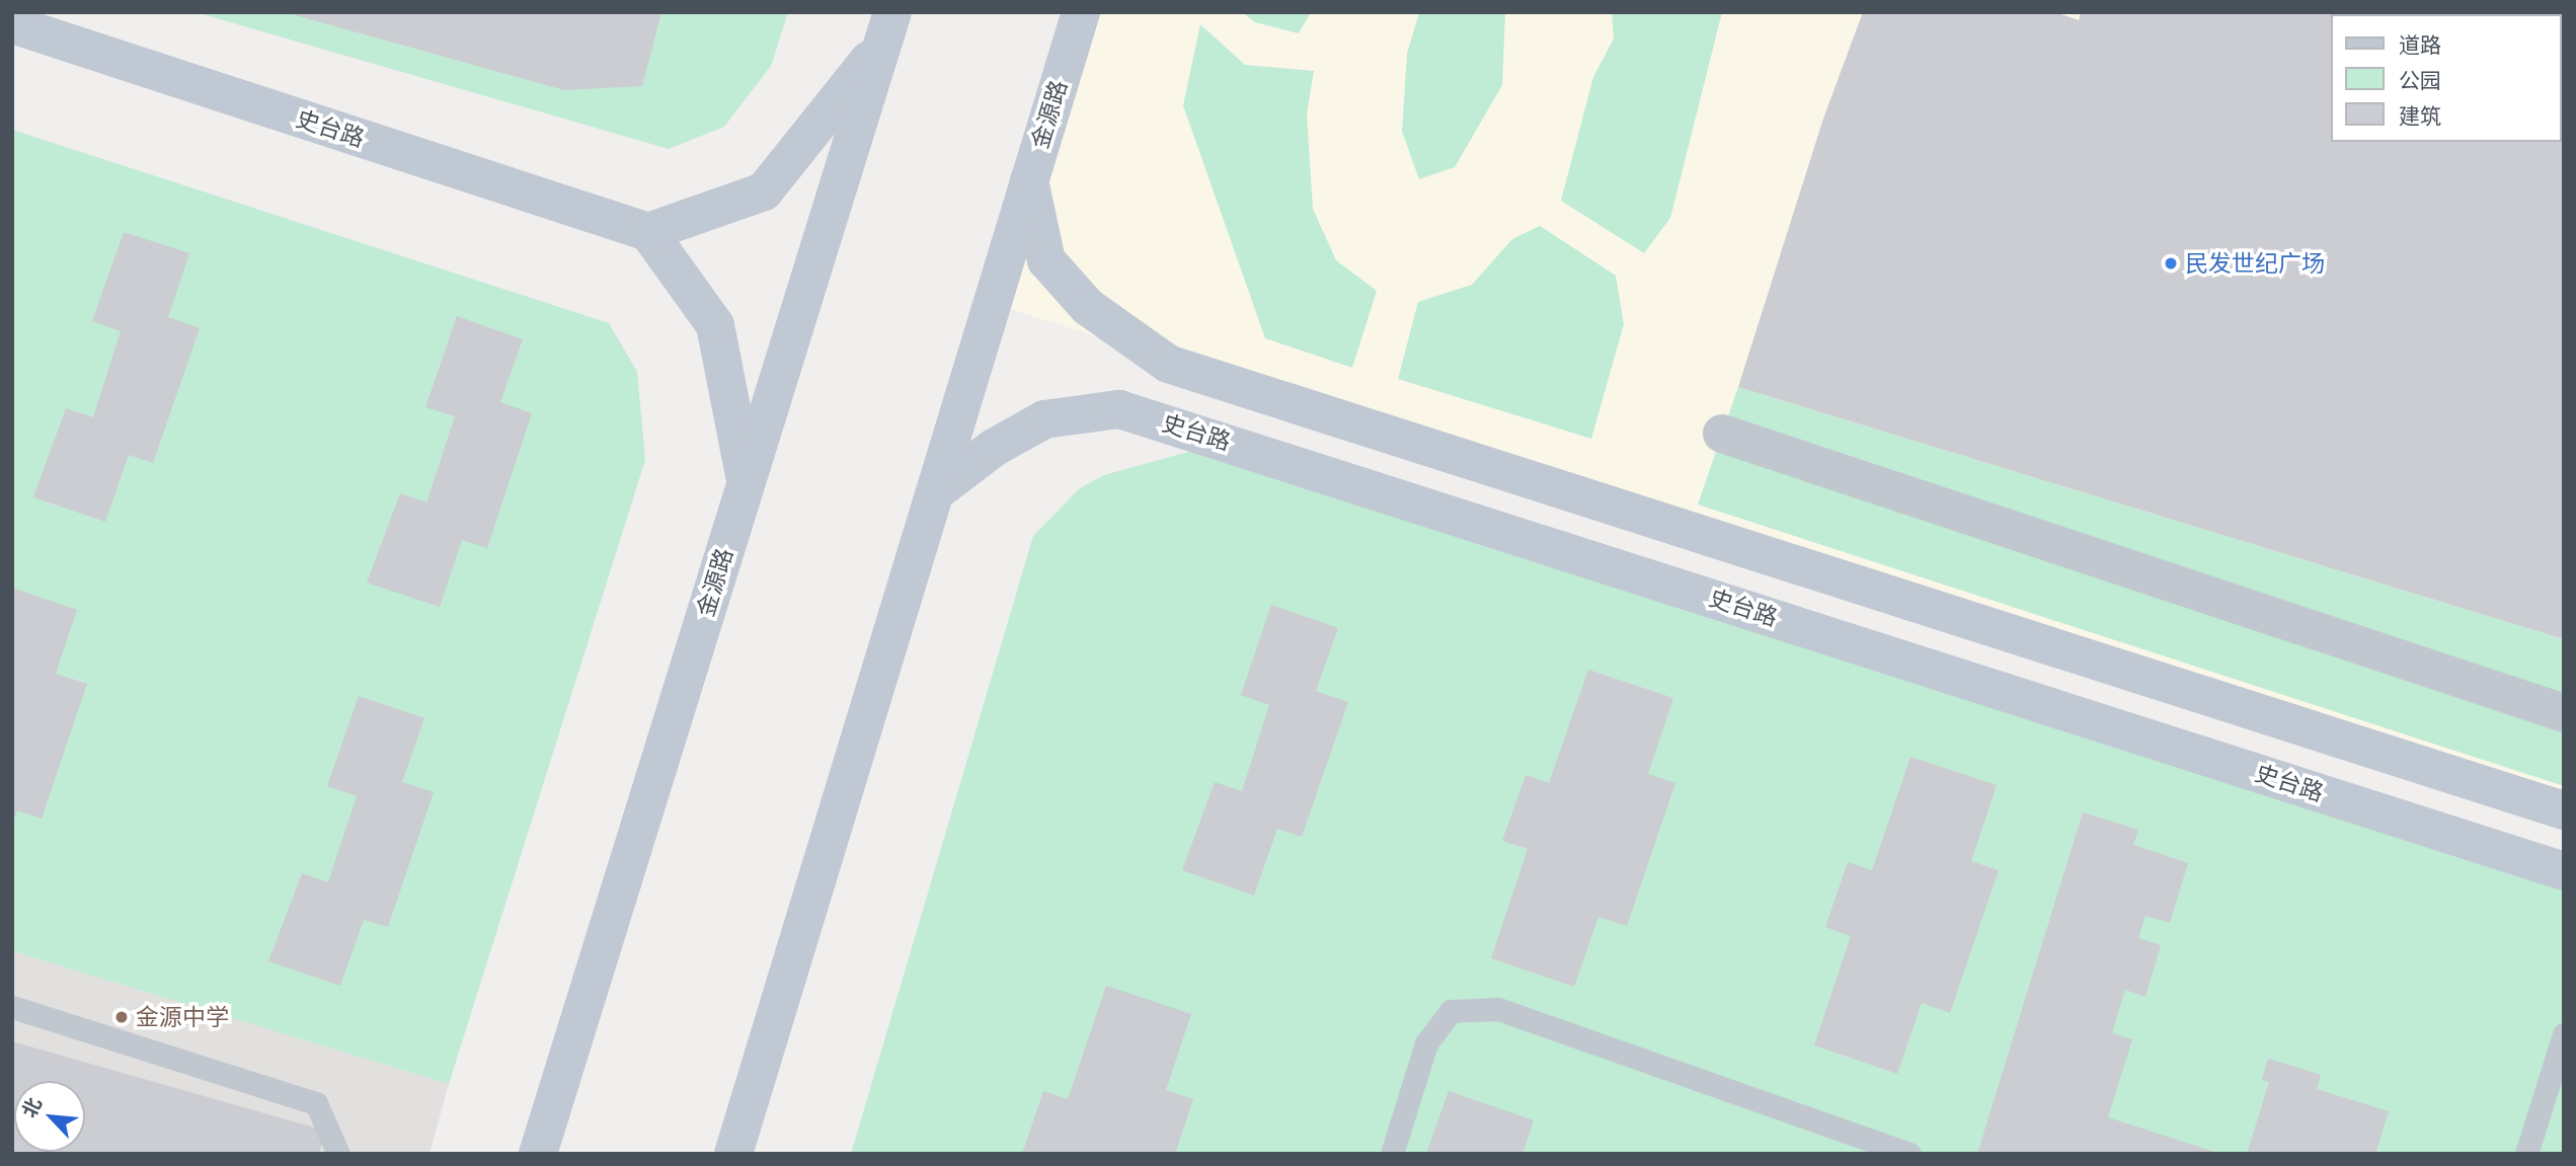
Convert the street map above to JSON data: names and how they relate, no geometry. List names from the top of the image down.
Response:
{
  "streets": {
    "street": ["金源路", "史台路"]
  },
  "crossings": [
    ["金源路", "史台路"]
  ],
  "places": ["民发世纪广场", "金源中学"],
  "legend": ["道路", "公园", "建筑"],
  "north": "top left"
}
